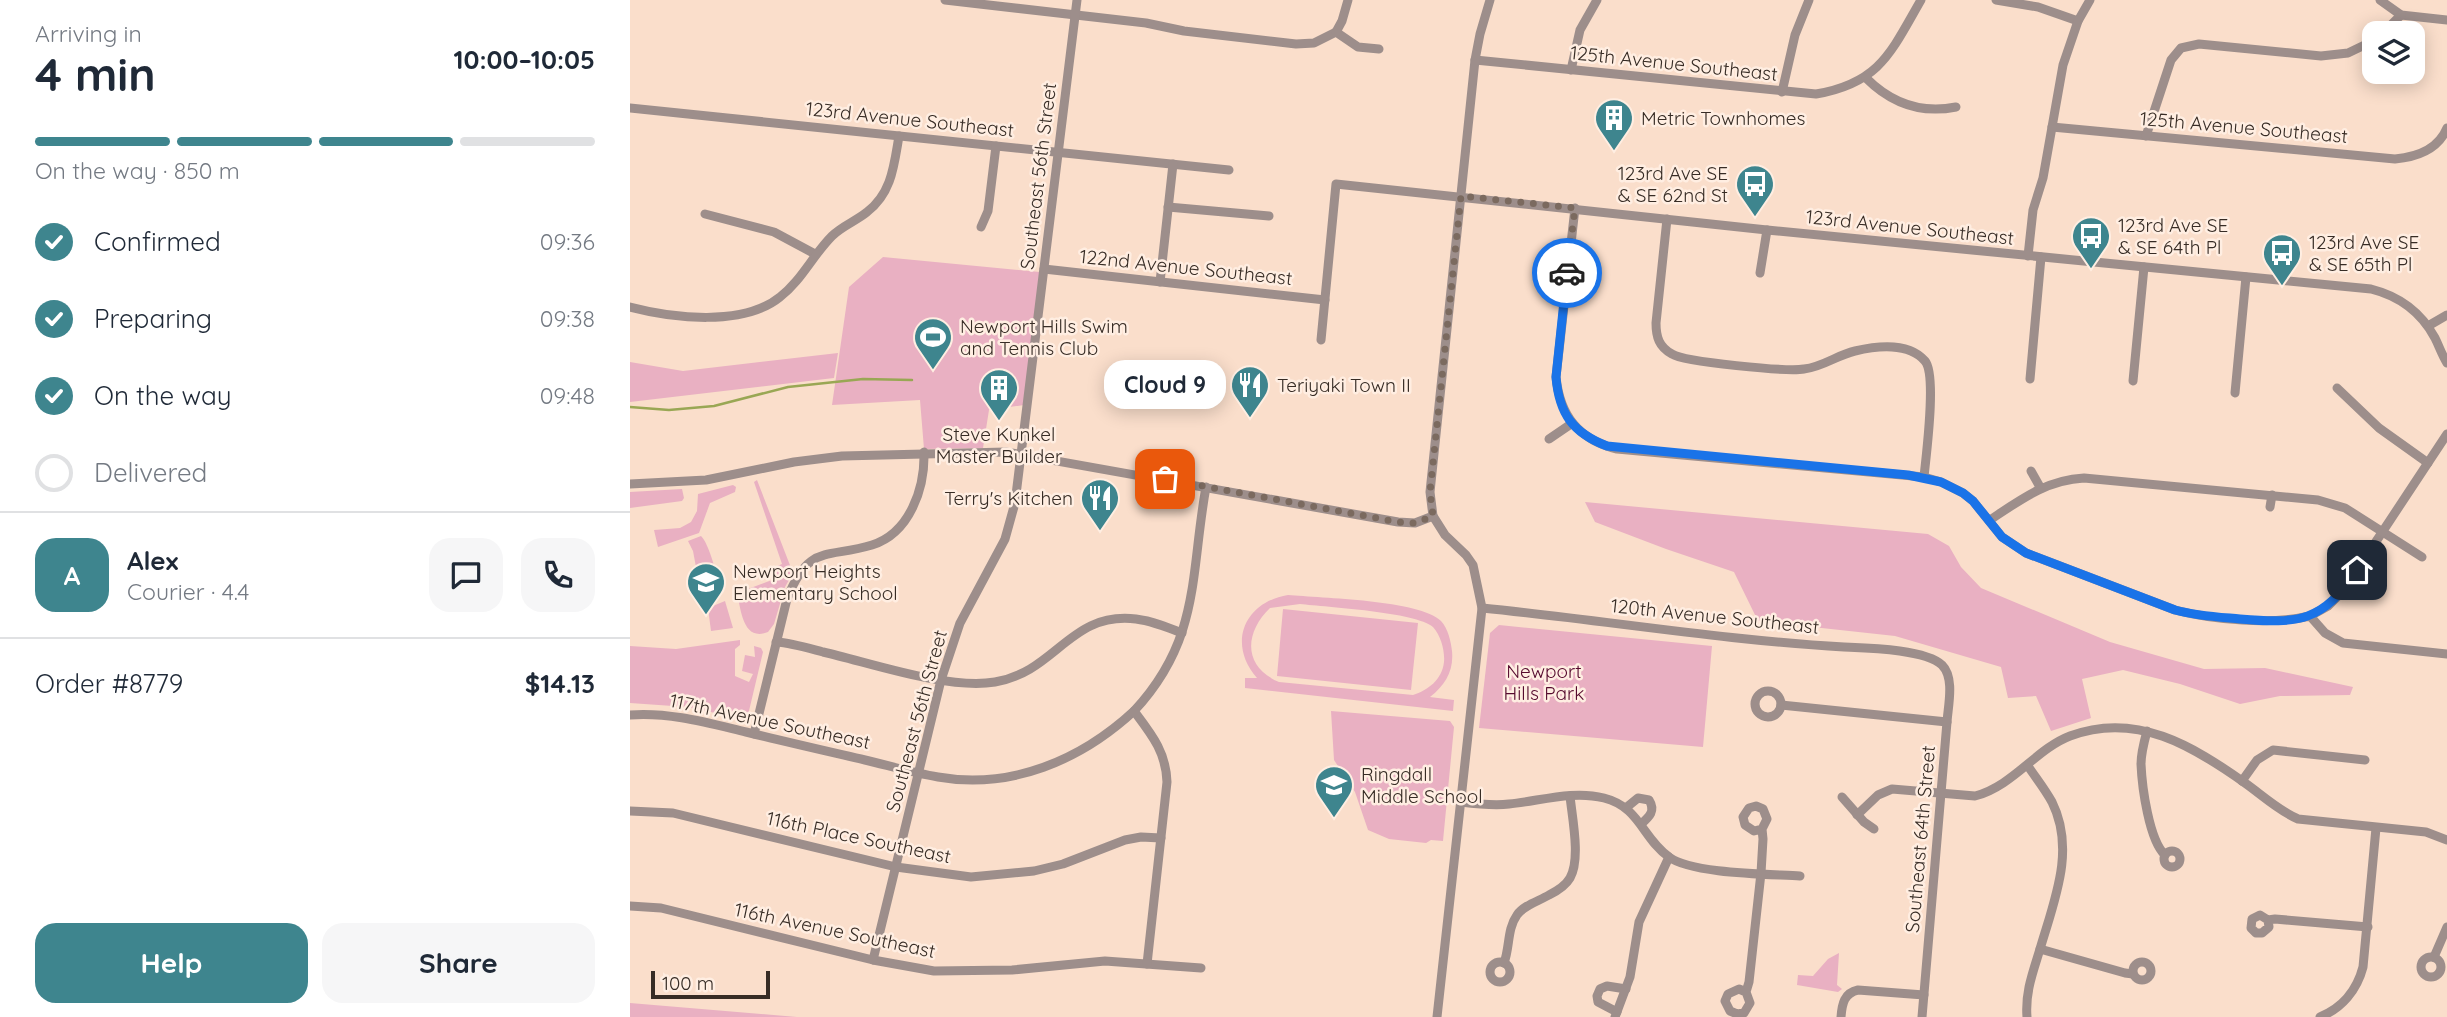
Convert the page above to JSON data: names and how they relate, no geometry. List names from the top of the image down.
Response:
{
  "streets": {
    "street": [
      "125th Avenue Southeast",
      "123rd Avenue Southeast",
      "Southeast 56th Street",
      "122nd Avenue Southeast",
      "120th Avenue Southeast",
      "117th Avenue Southeast",
      "116th Place Southeast",
      "Southeast 64th Street",
      "116th Avenue Southeast"
    ]
  },
  "crossings": [
    ["123rd Avenue Southeast", "Southeast 56th Street"],
    ["123rd Avenue Southeast", "122nd Avenue Southeast"],
    ["Southeast 56th Street", "122nd Avenue Southeast"],
    ["Southeast 56th Street", "117th Avenue Southeast"],
    ["Southeast 56th Street", "116th Place Southeast"],
    ["Southeast 56th Street", "116th Avenue Southeast"],
    ["120th Avenue Southeast", "Southeast 64th Street"]
  ],
  "parks": ["Newport Hills Park"],
  "places": {
    "building": ["Metric Townhomes", "Steve Kunkel Master Builder"],
    "bus stop": ["123rd Ave SE & SE 62nd St", "123rd Ave SE & SE 64th Pl", "123rd Ave SE & SE 65th Pl"],
    "sports": ["Newport Hills Swim and Tennis Club"],
    "restaurant": ["Teriyaki Town II", "Terry's Kitchen"],
    "other": ["Cloud 9"],
    "school or university": ["Newport Heights Elementary School", "Ringdall Middle School"]
  },
  "scale_bar": "100 m",
  "page": {
    "heading": ["4 min", "Arriving in", "10:00–10:05"],
    "panel": [
      "Alex",
      "Courier · 4.4",
      "Order #8779",
      "$14.13"
    ],
    "bar": "On the way · 850 m",
    "list": [
      ["Confirmed", "09:36"],
      ["Preparing", "09:38"],
      ["On the way", "09:48"],
      "Delivered"
    ],
    "bubble": "Cloud 9",
    "round": "A",
    "buttons": ["Help", "Share"],
    "scale": "100 m"
  }
}
